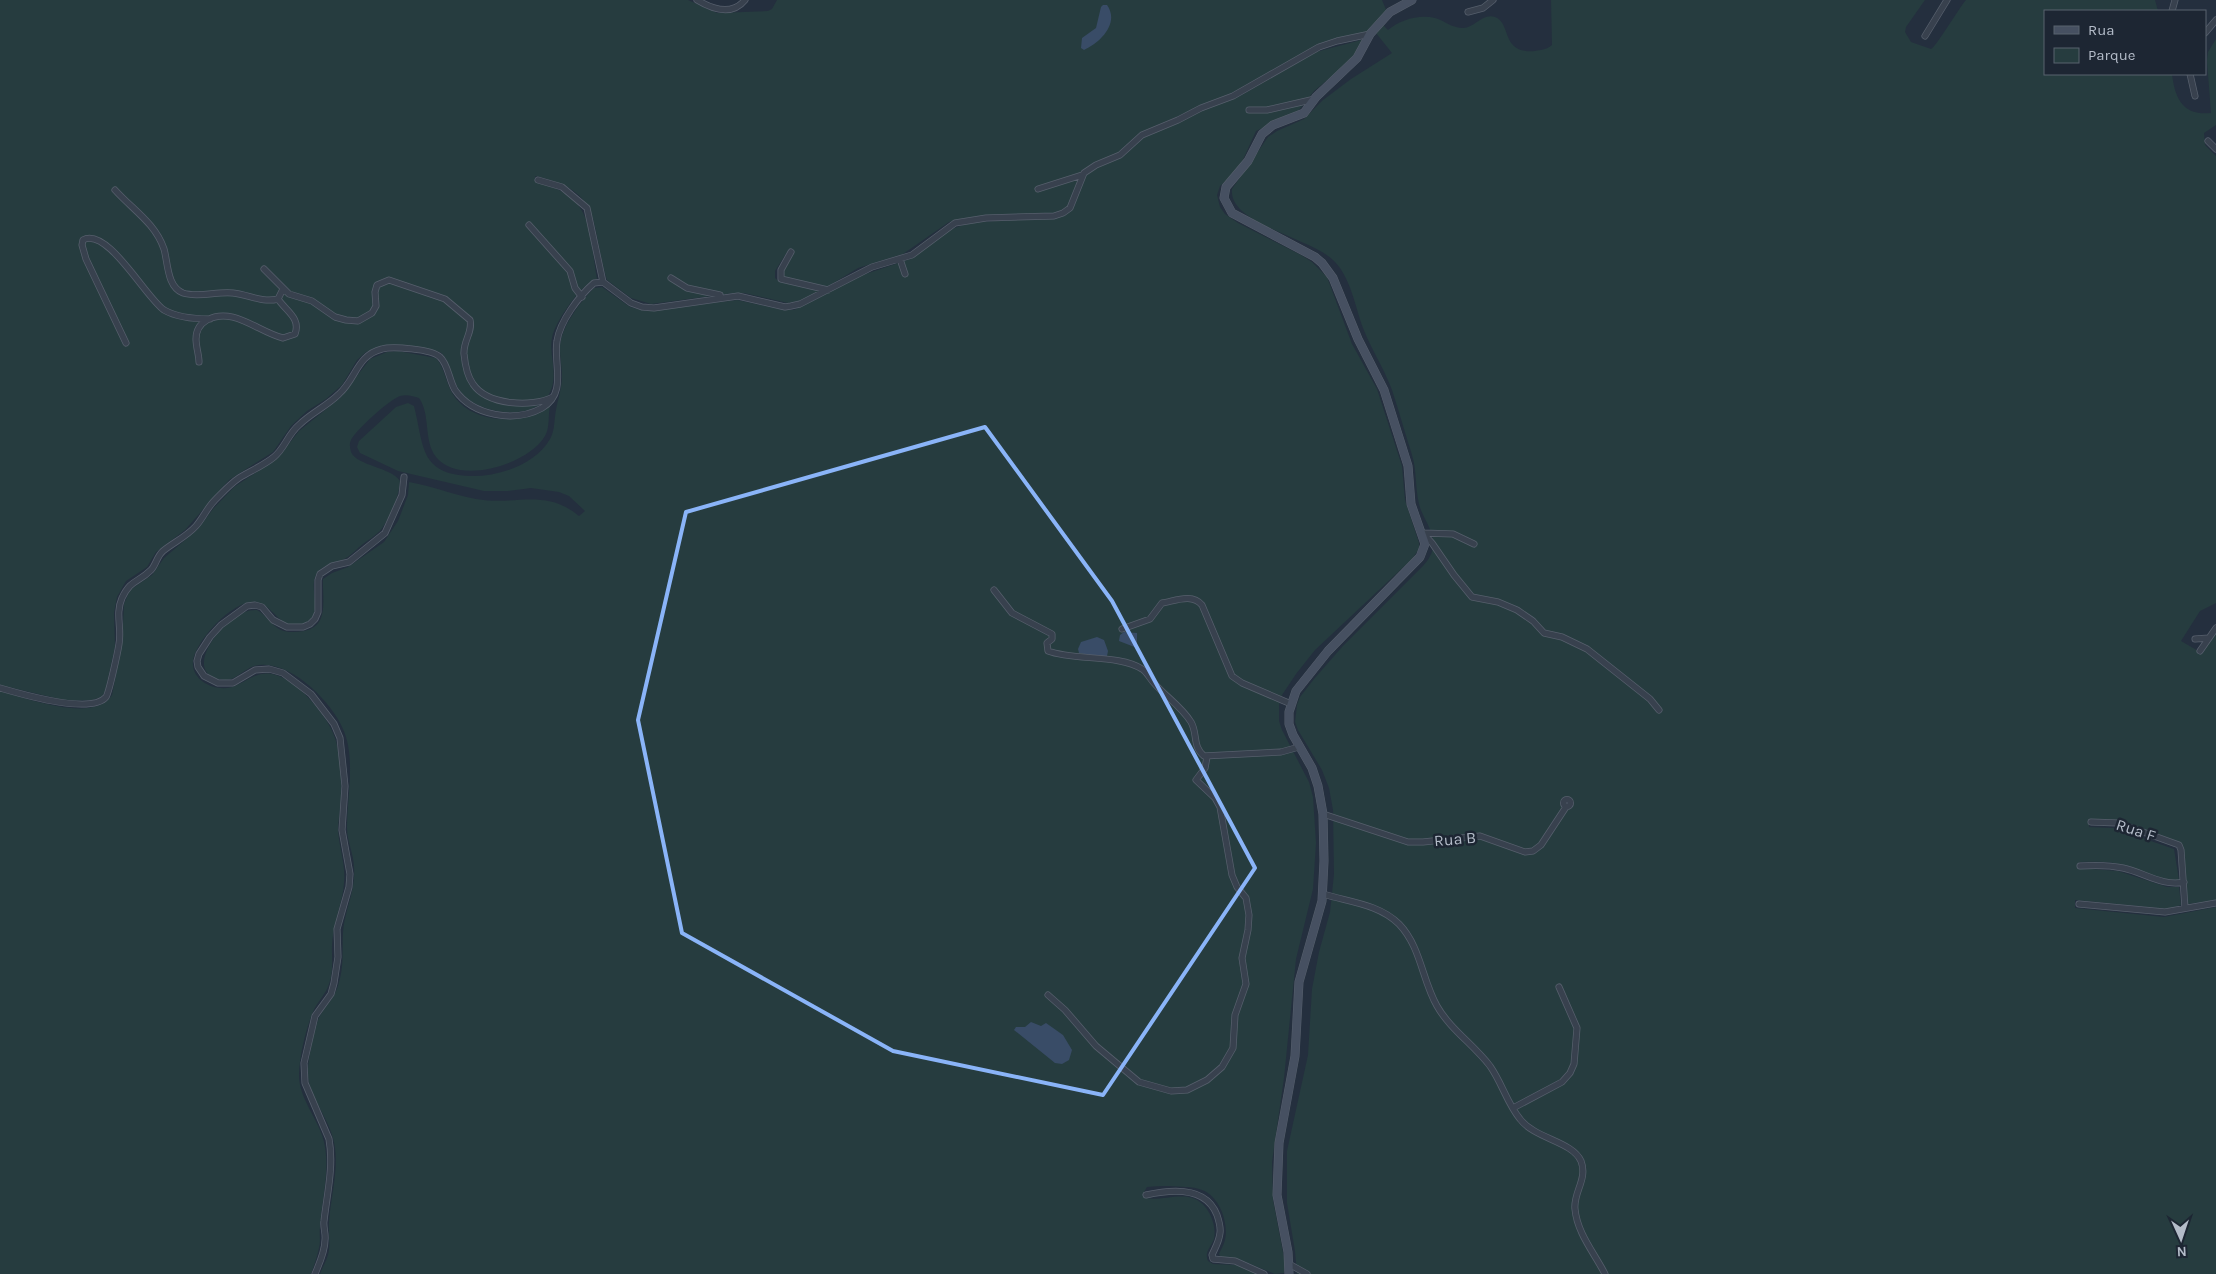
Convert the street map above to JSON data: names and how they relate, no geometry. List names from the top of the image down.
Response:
{
  "streets": {
    "street": ["Rua F", "Rua B"]
  },
  "legend": ["Rua", "Parque"],
  "north": "bottom"
}
